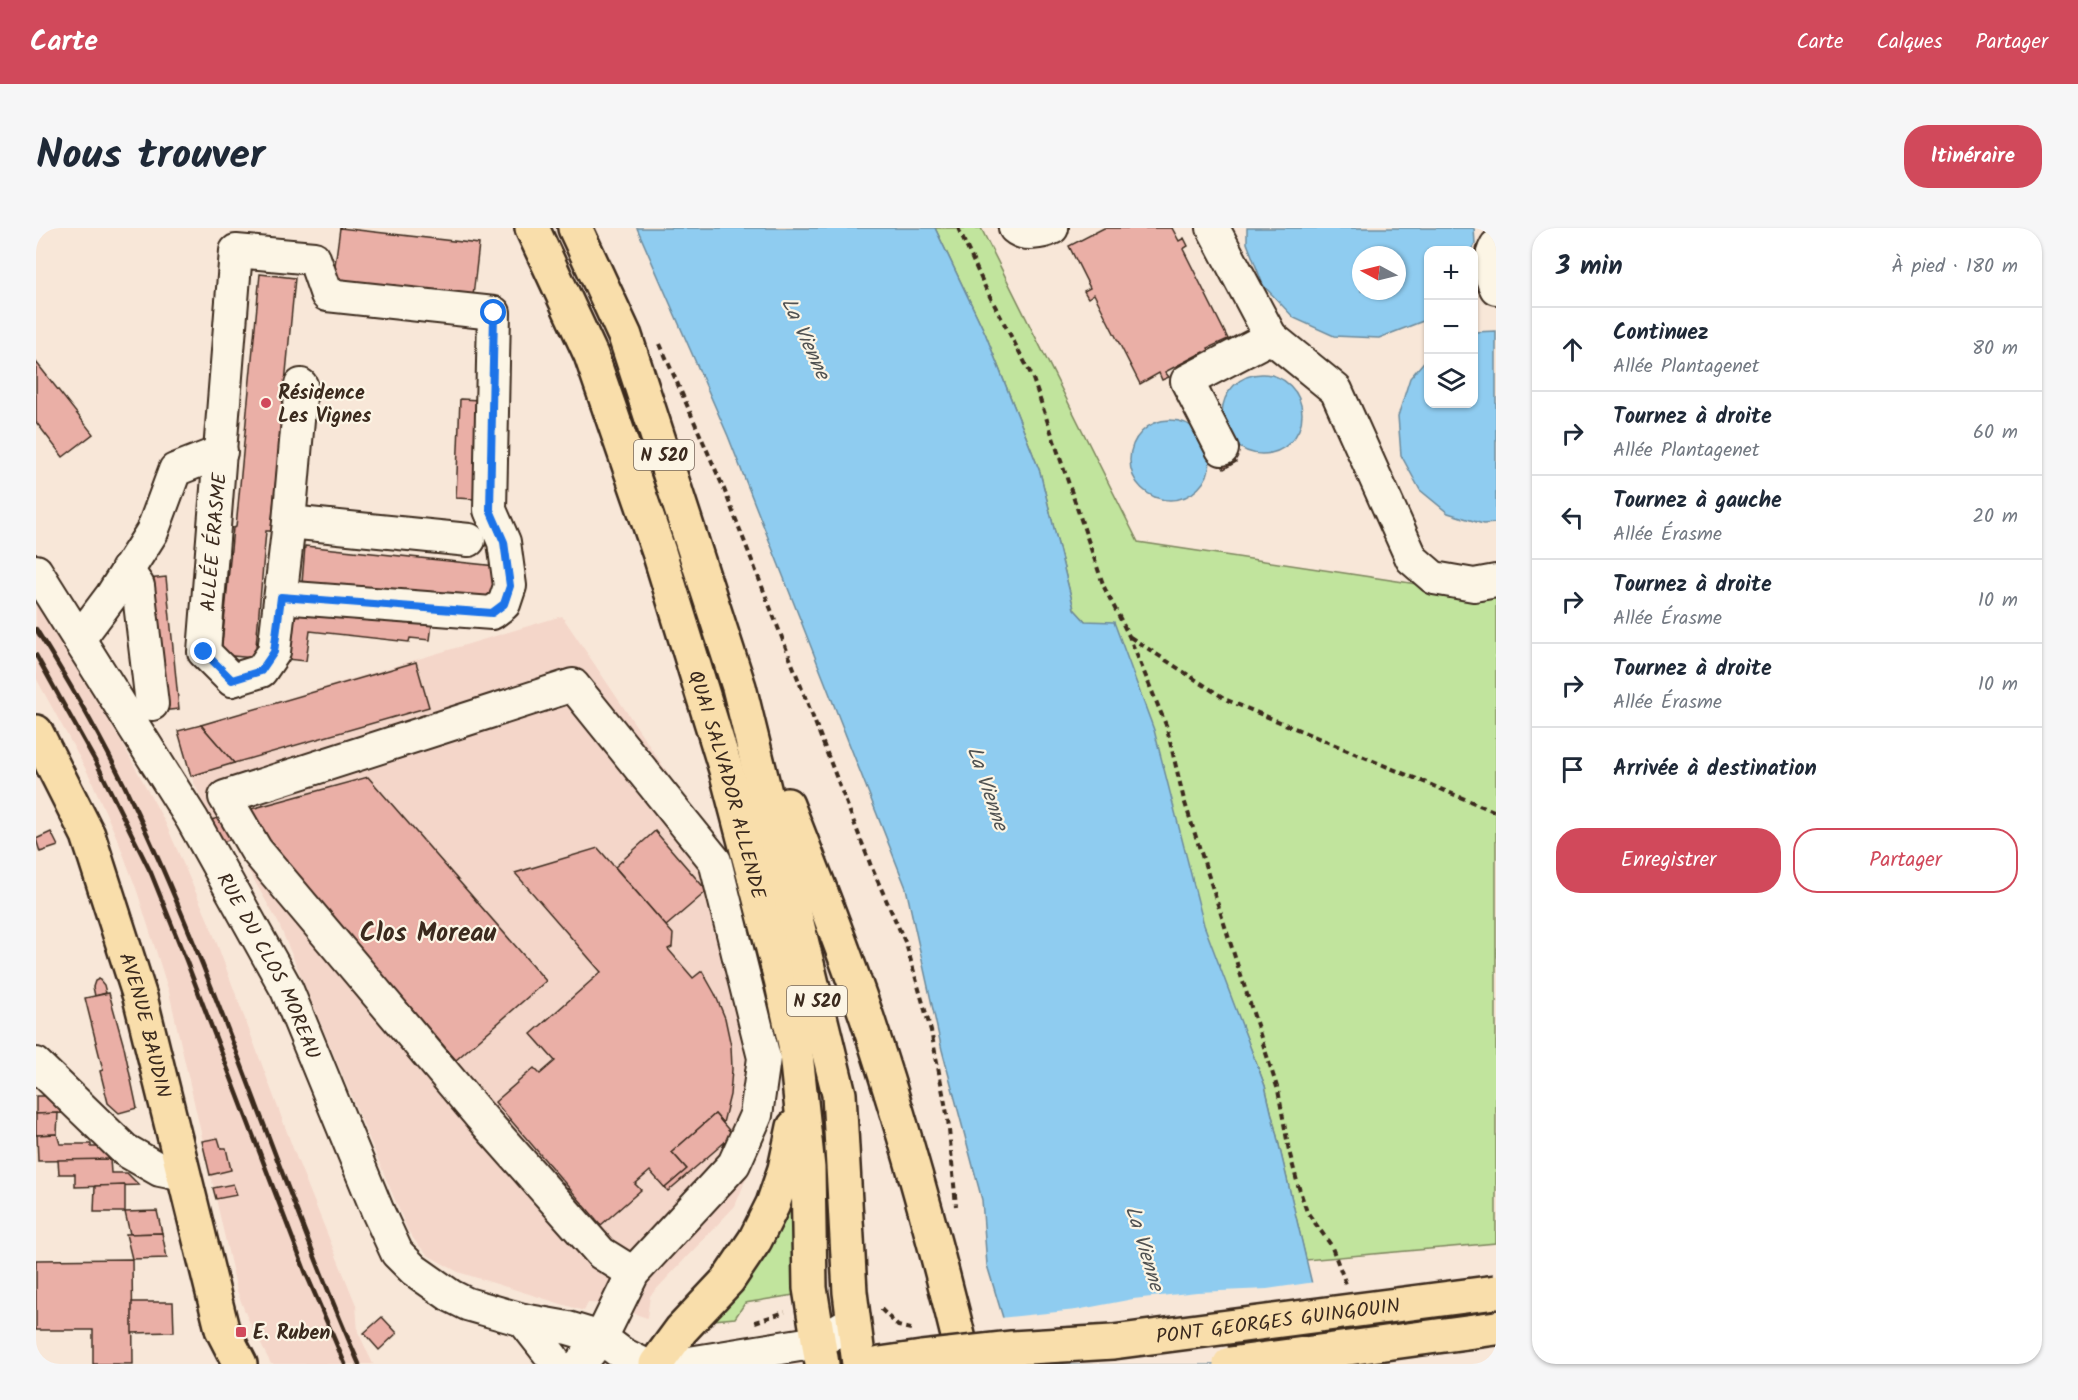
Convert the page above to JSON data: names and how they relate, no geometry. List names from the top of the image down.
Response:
{
  "streets": {
    "main road": [
      "N 520",
      "QUAI SALVADOR ALLENDE",
      "AVENUE BAUDIN",
      "PONT GEORGES GUINGOUIN"
    ],
    "street": ["ALLÉE ÉRASME", "RUE DU CLOS MOREAU"]
  },
  "districts": ["Clos Moreau"],
  "water": ["La Vienne"],
  "places": {
    "other": ["Résidence Les Vignes"],
    "transit": ["E. Ruben"]
  },
  "north": "left",
  "page": {
    "header": "Carte",
    "nav": ["Carte", "Calques", "Partager"],
    "title": "Nous trouver",
    "buttons": [
      "Itinéraire",
      ["Enregistrer", "Partager"]
    ],
    "heading": ["3 min", "À pied · 180 m"],
    "map_buttons": ["+", "−"],
    "list": [
      ["Continuez", "Allée Plantagenet", "80 m"],
      ["Tournez à droite", "Allée Plantagenet", "60 m"],
      ["Tournez à gauche", "Allée Érasme", "20 m"],
      ["Tournez à droite", "Allée Érasme", "10 m"],
      ["Tournez à droite", "Allée Érasme", "10 m"],
      "Arrivée à destination"
    ]
  }
}
